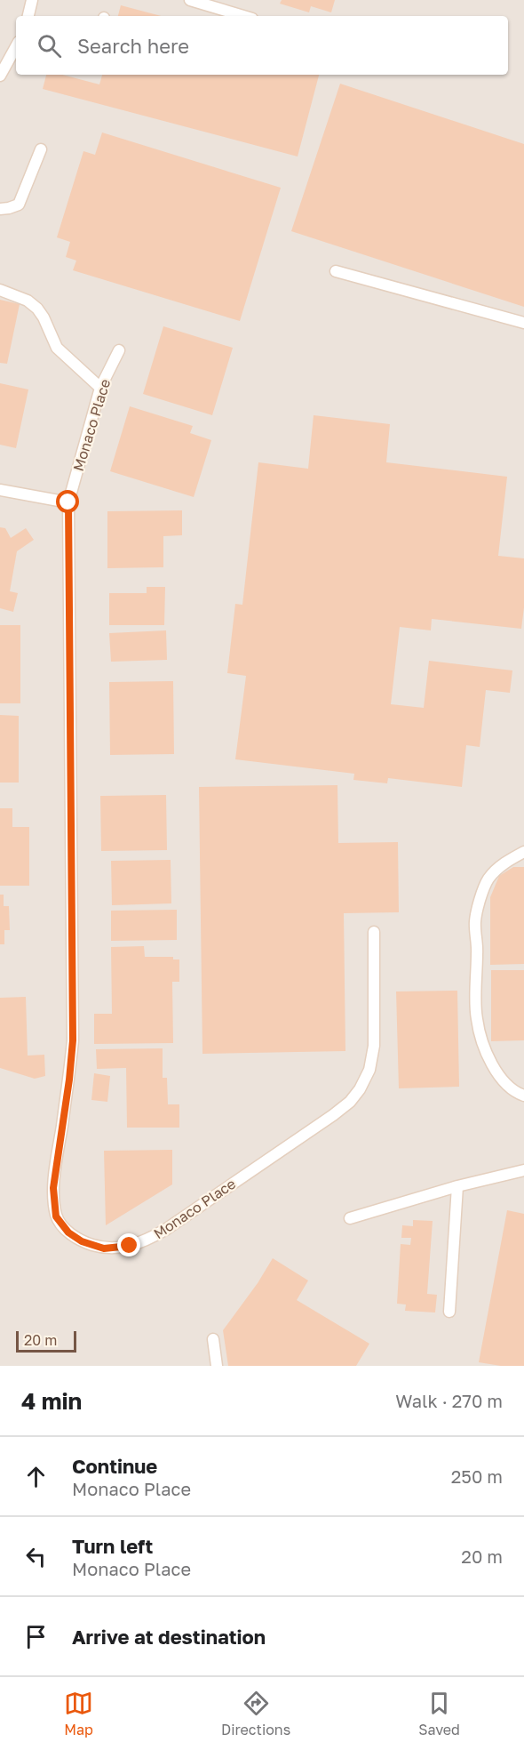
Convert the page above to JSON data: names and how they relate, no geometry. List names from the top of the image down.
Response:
{
  "streets": {
    "lane": ["Monaco Place"]
  },
  "scale_bar": "20 m",
  "page": {
    "search": "Search here",
    "scale": "20 m",
    "heading": ["4 min", "Walk · 270 m"],
    "list": [
      ["Continue", "Monaco Place", "250 m"],
      ["Turn left", "Monaco Place", "20 m"],
      "Arrive at destination"
    ],
    "nav": ["Map", "Directions", "Saved"]
  }
}
